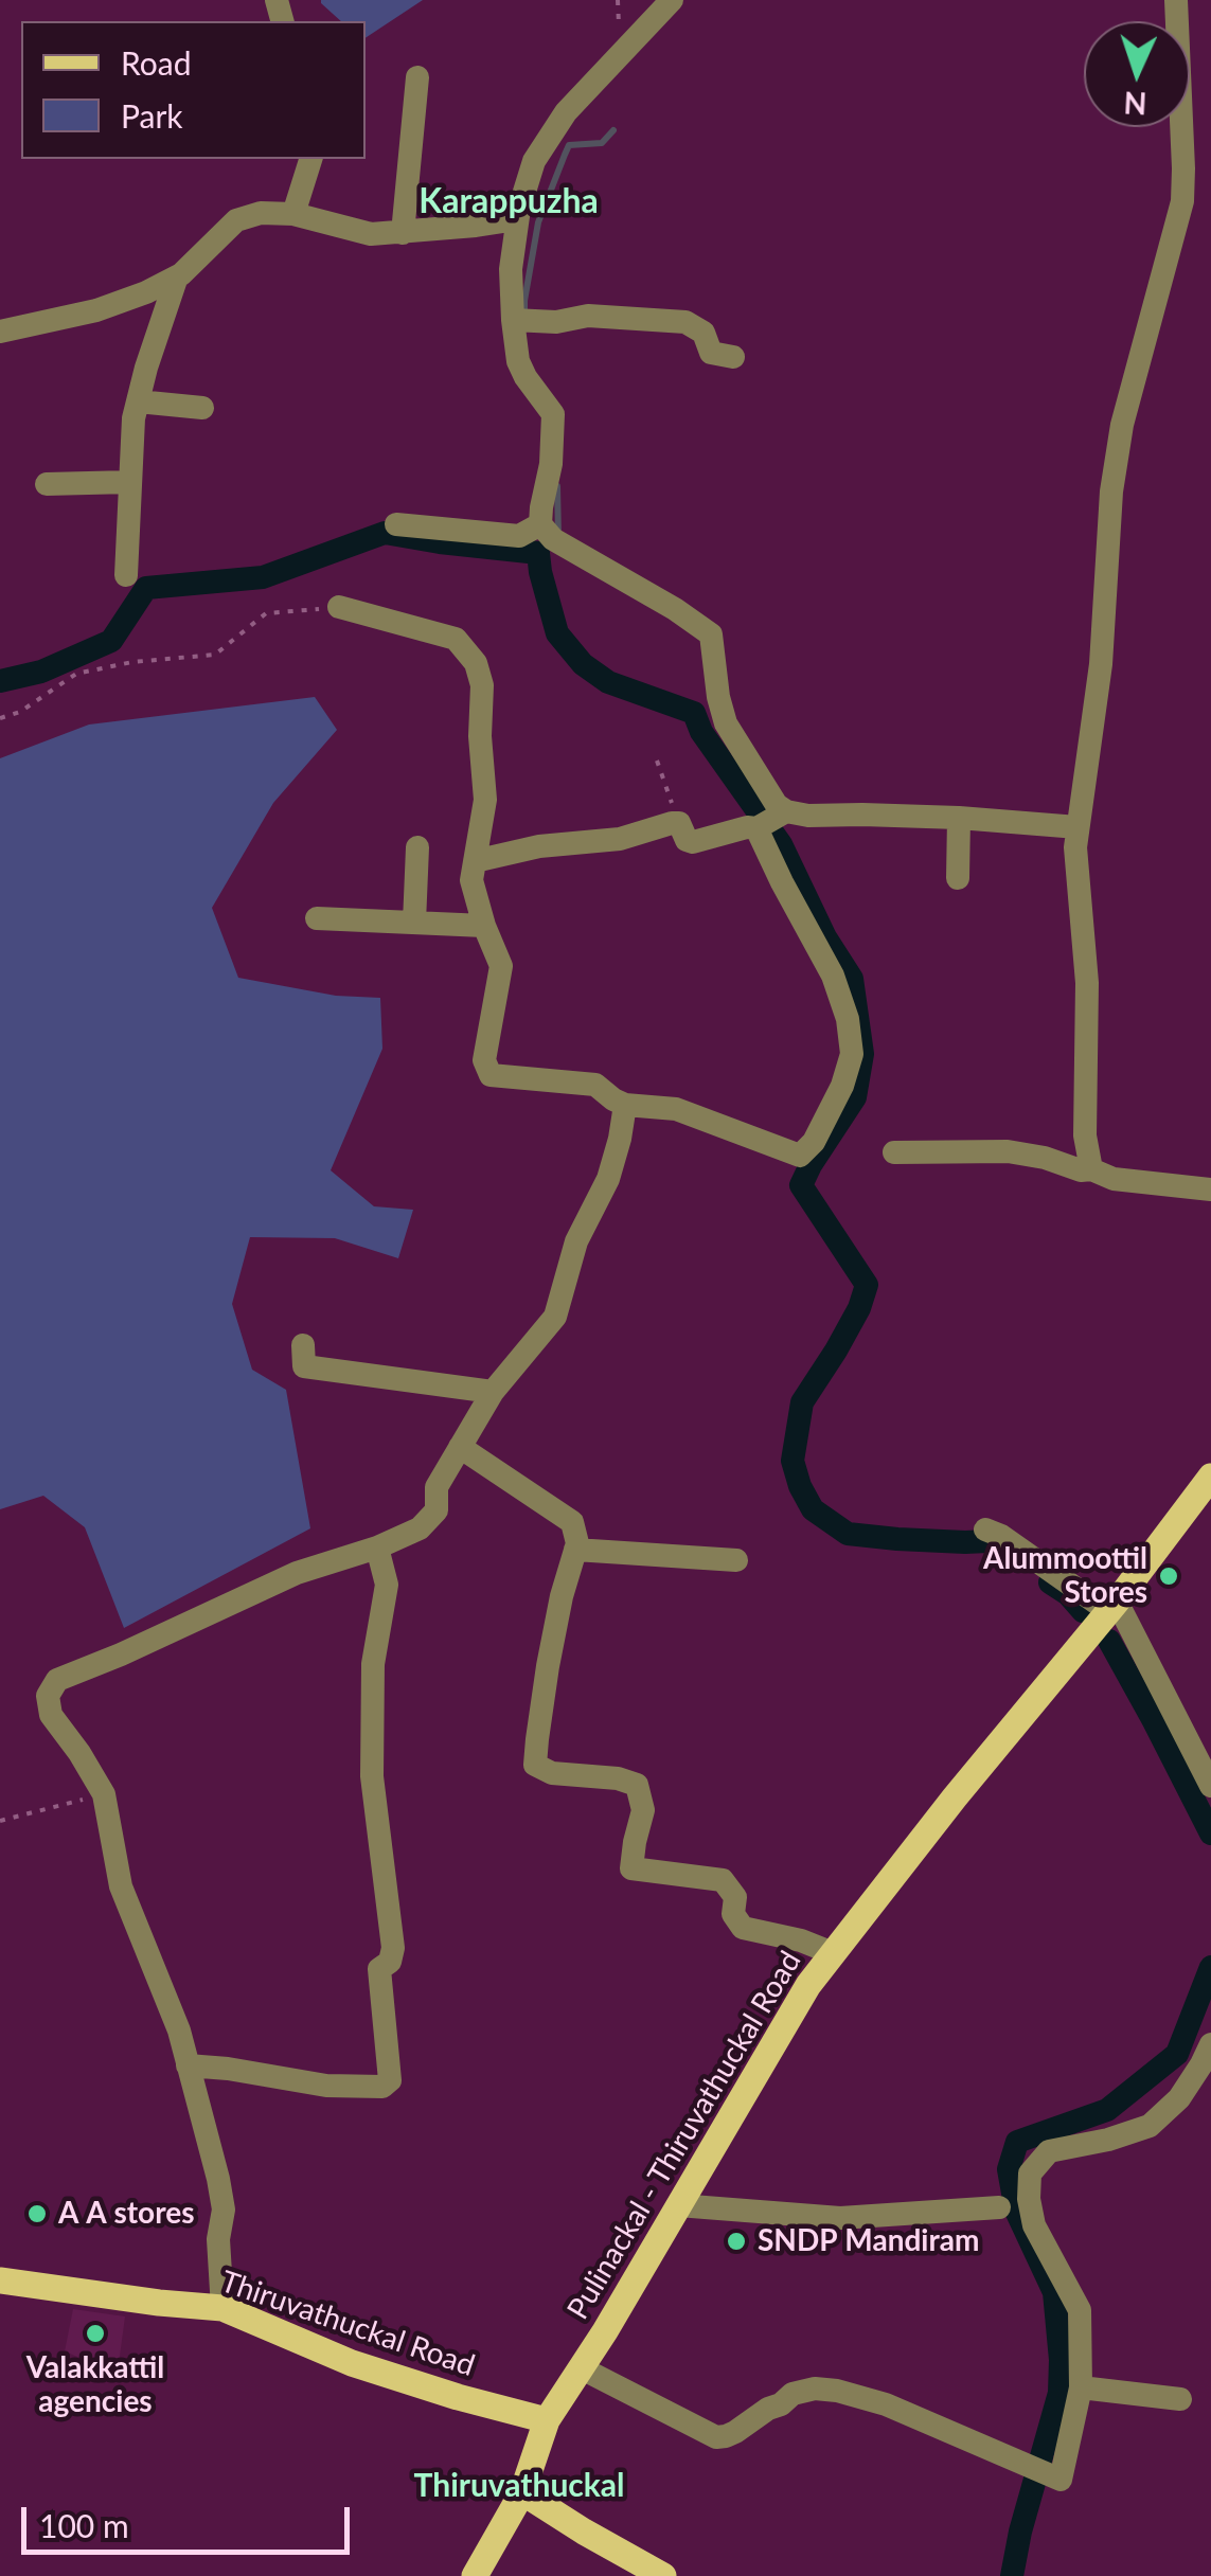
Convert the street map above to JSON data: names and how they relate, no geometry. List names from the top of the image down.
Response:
{
  "streets": {
    "main road": ["Pulinackal - Thiruvathuckal Road", "Thiruvathuckal Road"]
  },
  "crossings": [
    ["Pulinackal - Thiruvathuckal Road", "Thiruvathuckal Road"]
  ],
  "districts": ["Karappuzha", "Thiruvathuckal"],
  "places": [
    "Alummoottil Stores",
    "A A stores",
    "SNDP Mandiram",
    "Valakkattil agencies"
  ],
  "legend": ["Road", "Park"],
  "scale_bar": "100 m",
  "north": "bottom"
}
